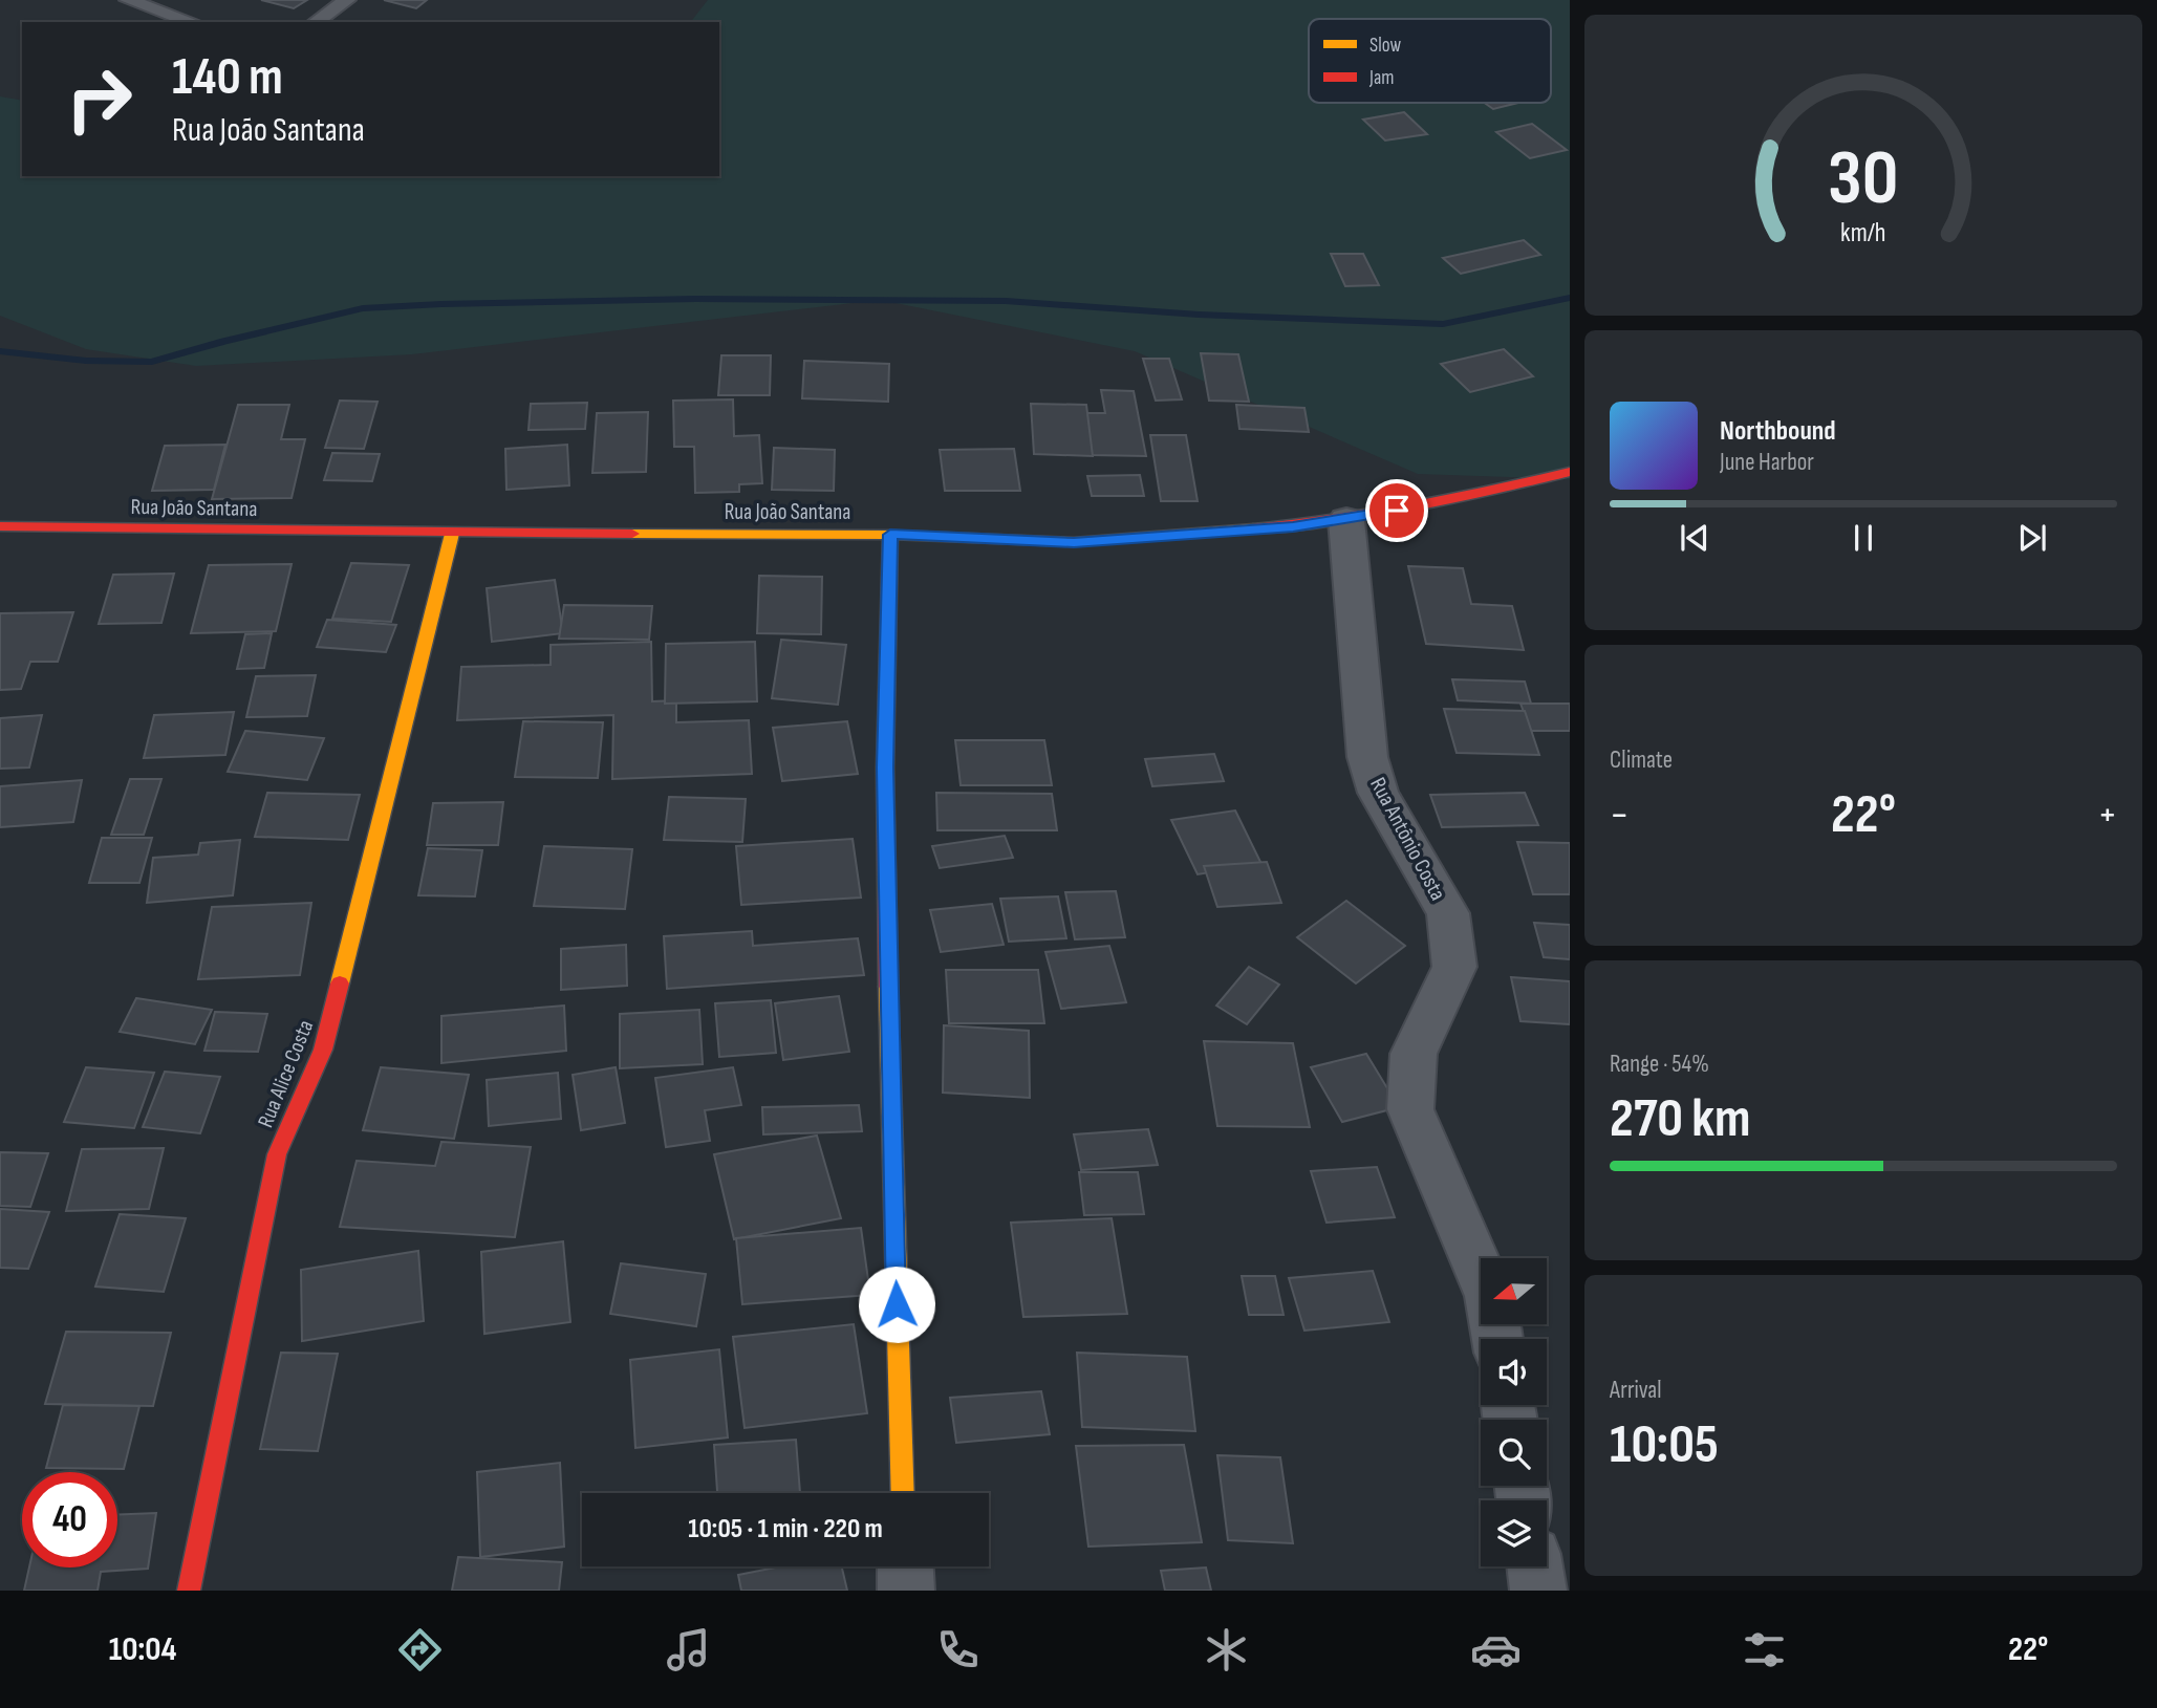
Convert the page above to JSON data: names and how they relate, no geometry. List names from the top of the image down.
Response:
{
  "streets": {
    "street": ["Rua João Santana", "Rua Antônio Costa", "Rua Alice Costa"]
  },
  "crossings": [
    ["Rua João Santana", "Rua Antônio Costa"],
    ["Rua João Santana", "Rua Alice Costa"]
  ],
  "legend": ["Slow", "Jam"],
  "north": "left",
  "page": {
    "turn": ["140 m", "Rua João Santana"],
    "song": ["Northbound", "June Harbor"],
    "tile": [
      "Climate",
      ["Range · 54%", "270 km"],
      ["Arrival", "10:05"]
    ],
    "heat": ["−", "22°", "+"],
    "limit": "40",
    "trip": "10:05 · 1 min · 220 m",
    "tabs": ["10:04", "22°"],
    "gauge": ["30", "km/h"]
  }
}
